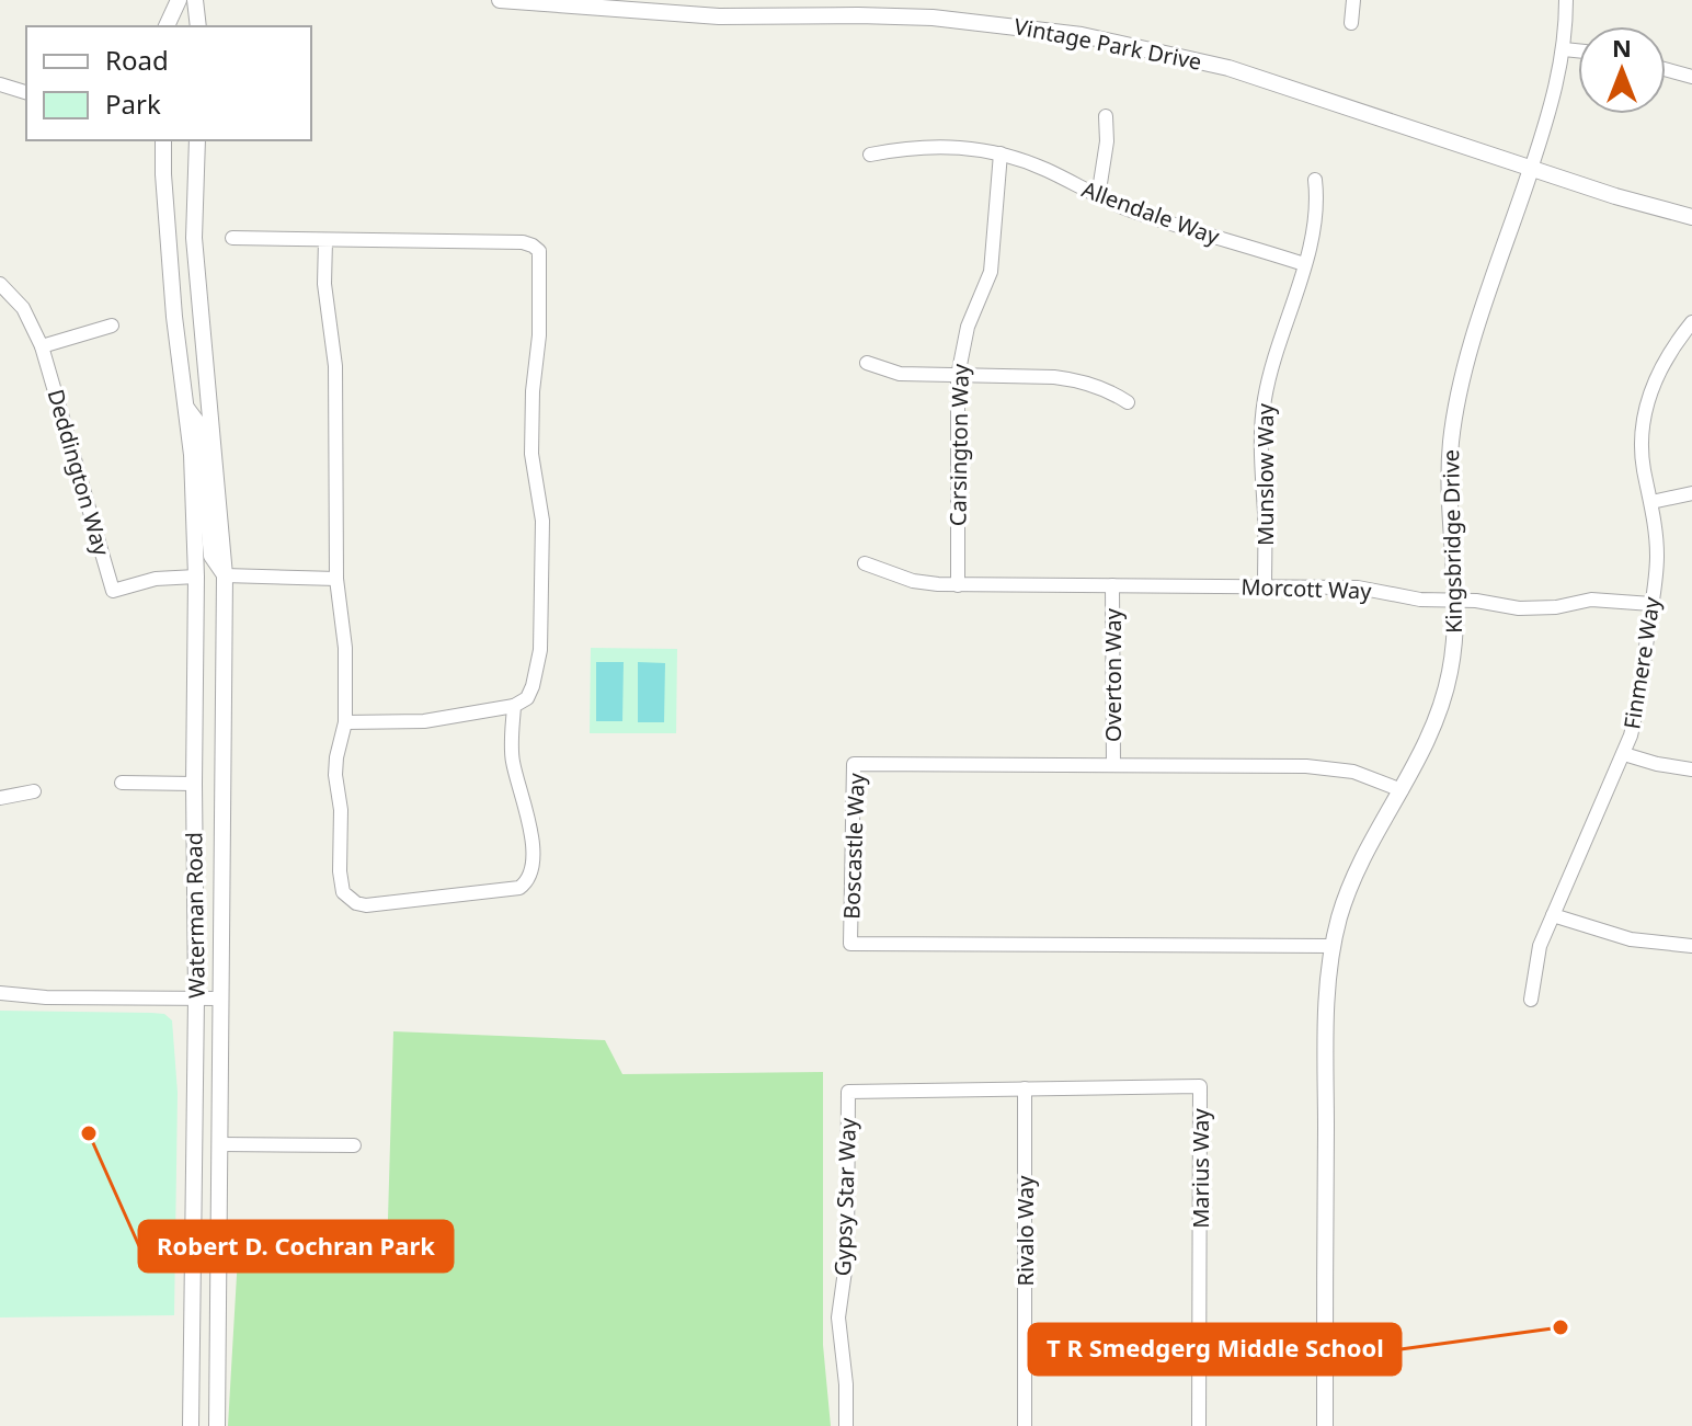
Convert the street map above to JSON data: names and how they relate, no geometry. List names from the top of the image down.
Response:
{
  "streets": {
    "street": [
      "Vintage Park Drive",
      "Allendale Way",
      "Carsington Way",
      "Deddington Way",
      "Munslow Way",
      "Kingsbridge Drive",
      "Morcott Way",
      "Finmere Way",
      "Overton Way",
      "Boscastle Way",
      "Waterman Road",
      "Marius Way",
      "Gypsy Star Way",
      "Rivalo Way"
    ]
  },
  "crossings": [
    ["Vintage Park Drive", "Kingsbridge Drive"],
    ["Allendale Way", "Carsington Way"],
    ["Allendale Way", "Munslow Way"],
    ["Carsington Way", "Morcott Way"],
    ["Deddington Way", "Waterman Road"],
    ["Munslow Way", "Morcott Way"],
    ["Kingsbridge Drive", "Morcott Way"],
    ["Kingsbridge Drive", "Boscastle Way"],
    ["Morcott Way", "Finmere Way"],
    ["Morcott Way", "Overton Way"],
    ["Overton Way", "Boscastle Way"],
    ["Marius Way", "Gypsy Star Way"],
    ["Marius Way", "Rivalo Way"],
    ["Gypsy Star Way", "Rivalo Way"]
  ],
  "places": ["Robert D. Cochran Park", "T R Smedgerg Middle School"],
  "legend": ["Road", "Park"],
  "north": "top"
}
